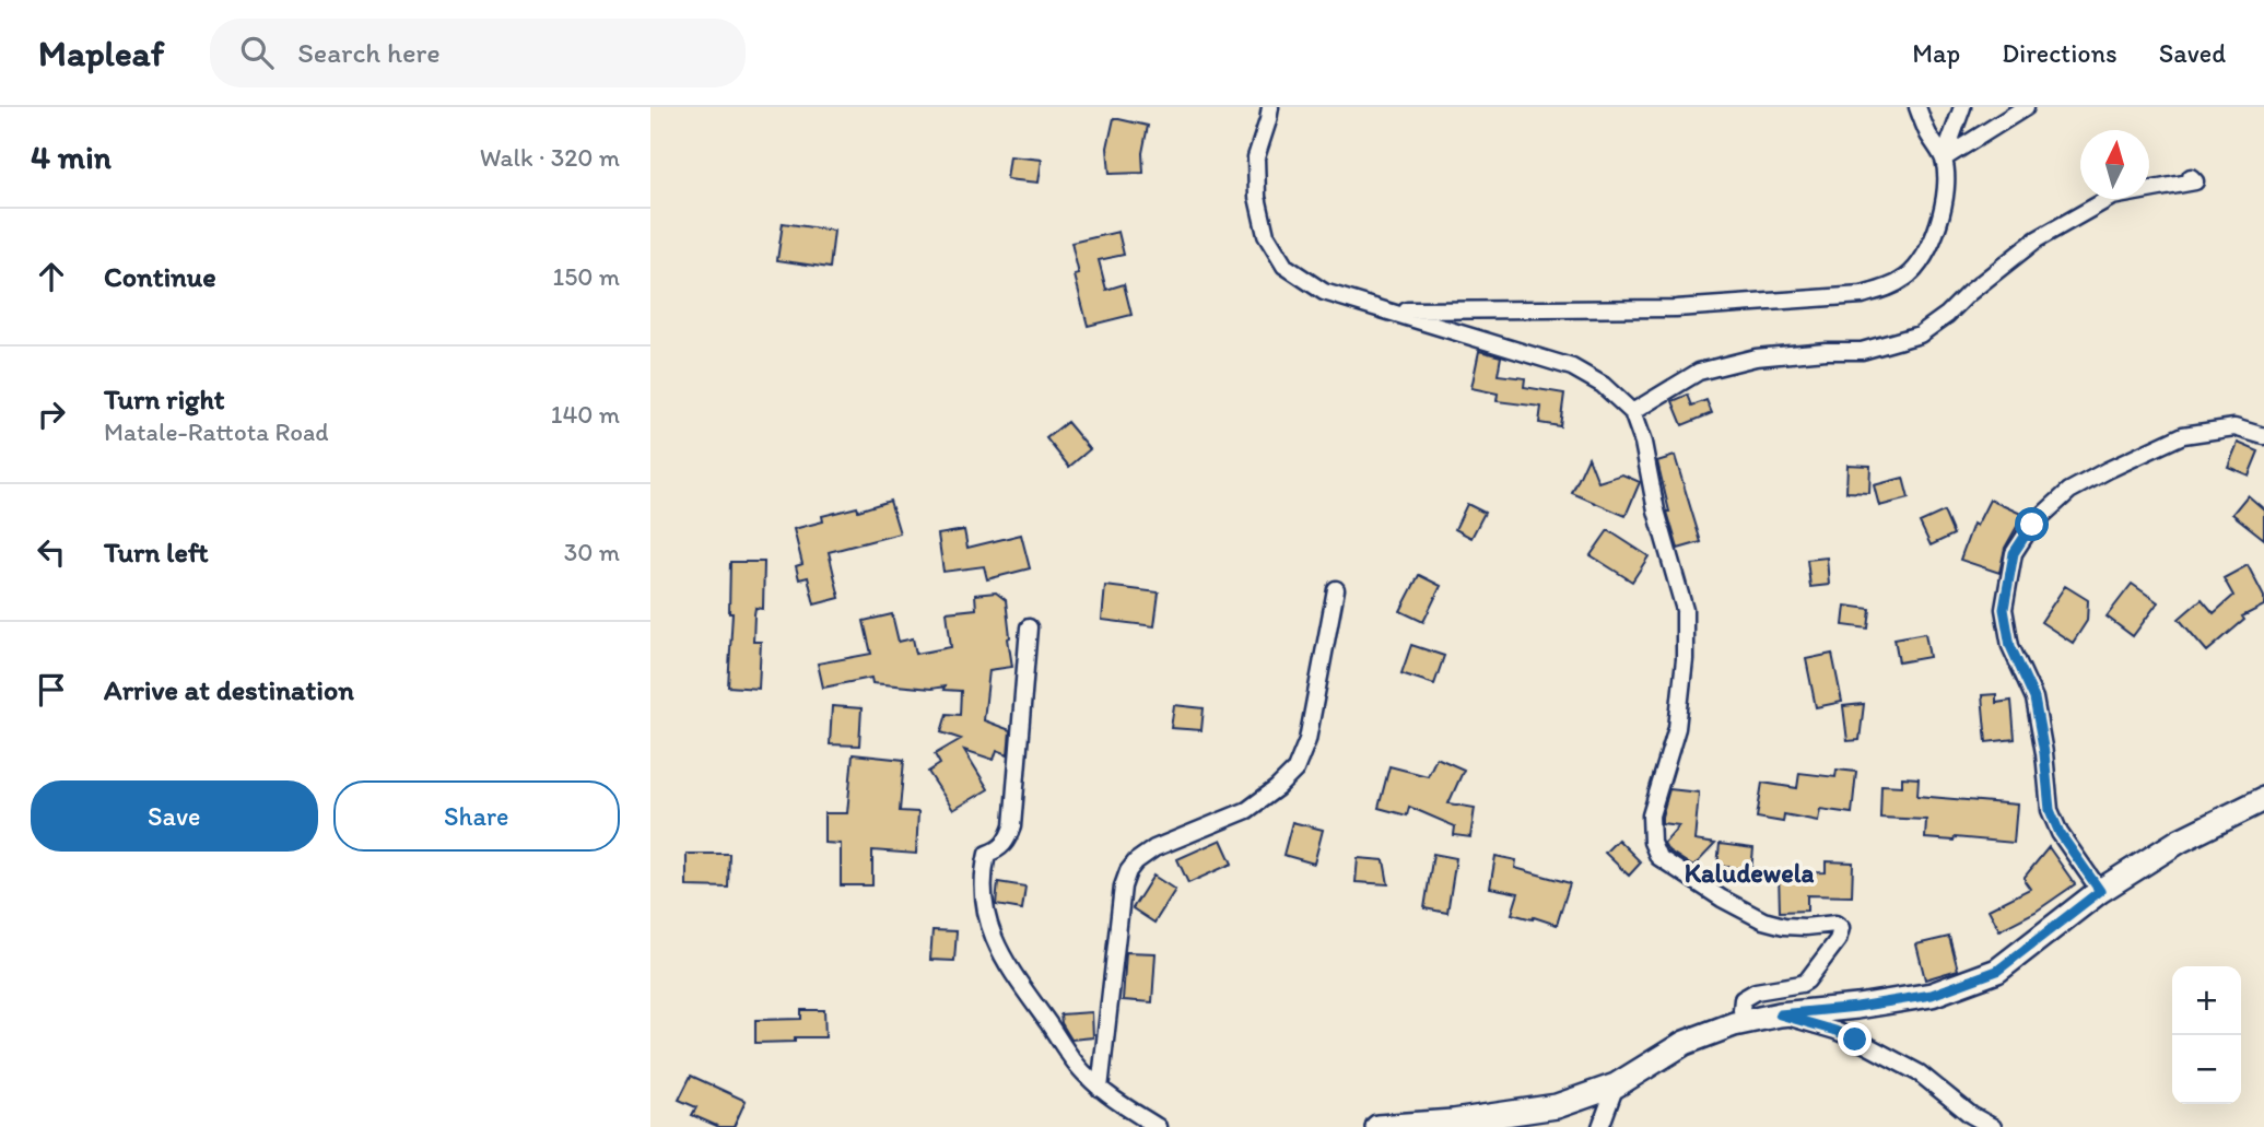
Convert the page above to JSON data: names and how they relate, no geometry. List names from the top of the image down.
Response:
{
  "districts": ["Kaludewela"],
  "north": "top",
  "page": {
    "header": "Mapleaf",
    "search": "Search here",
    "nav": ["Map", "Directions", "Saved"],
    "heading": ["4 min", "Walk · 320 m"],
    "list": [
      ["Continue", "150 m"],
      ["Turn right", "Matale-Rattota Road", "140 m"],
      ["Turn left", "30 m"],
      "Arrive at destination"
    ],
    "buttons": ["Save", "Share"],
    "map_buttons": ["+", "−"]
  }
}
